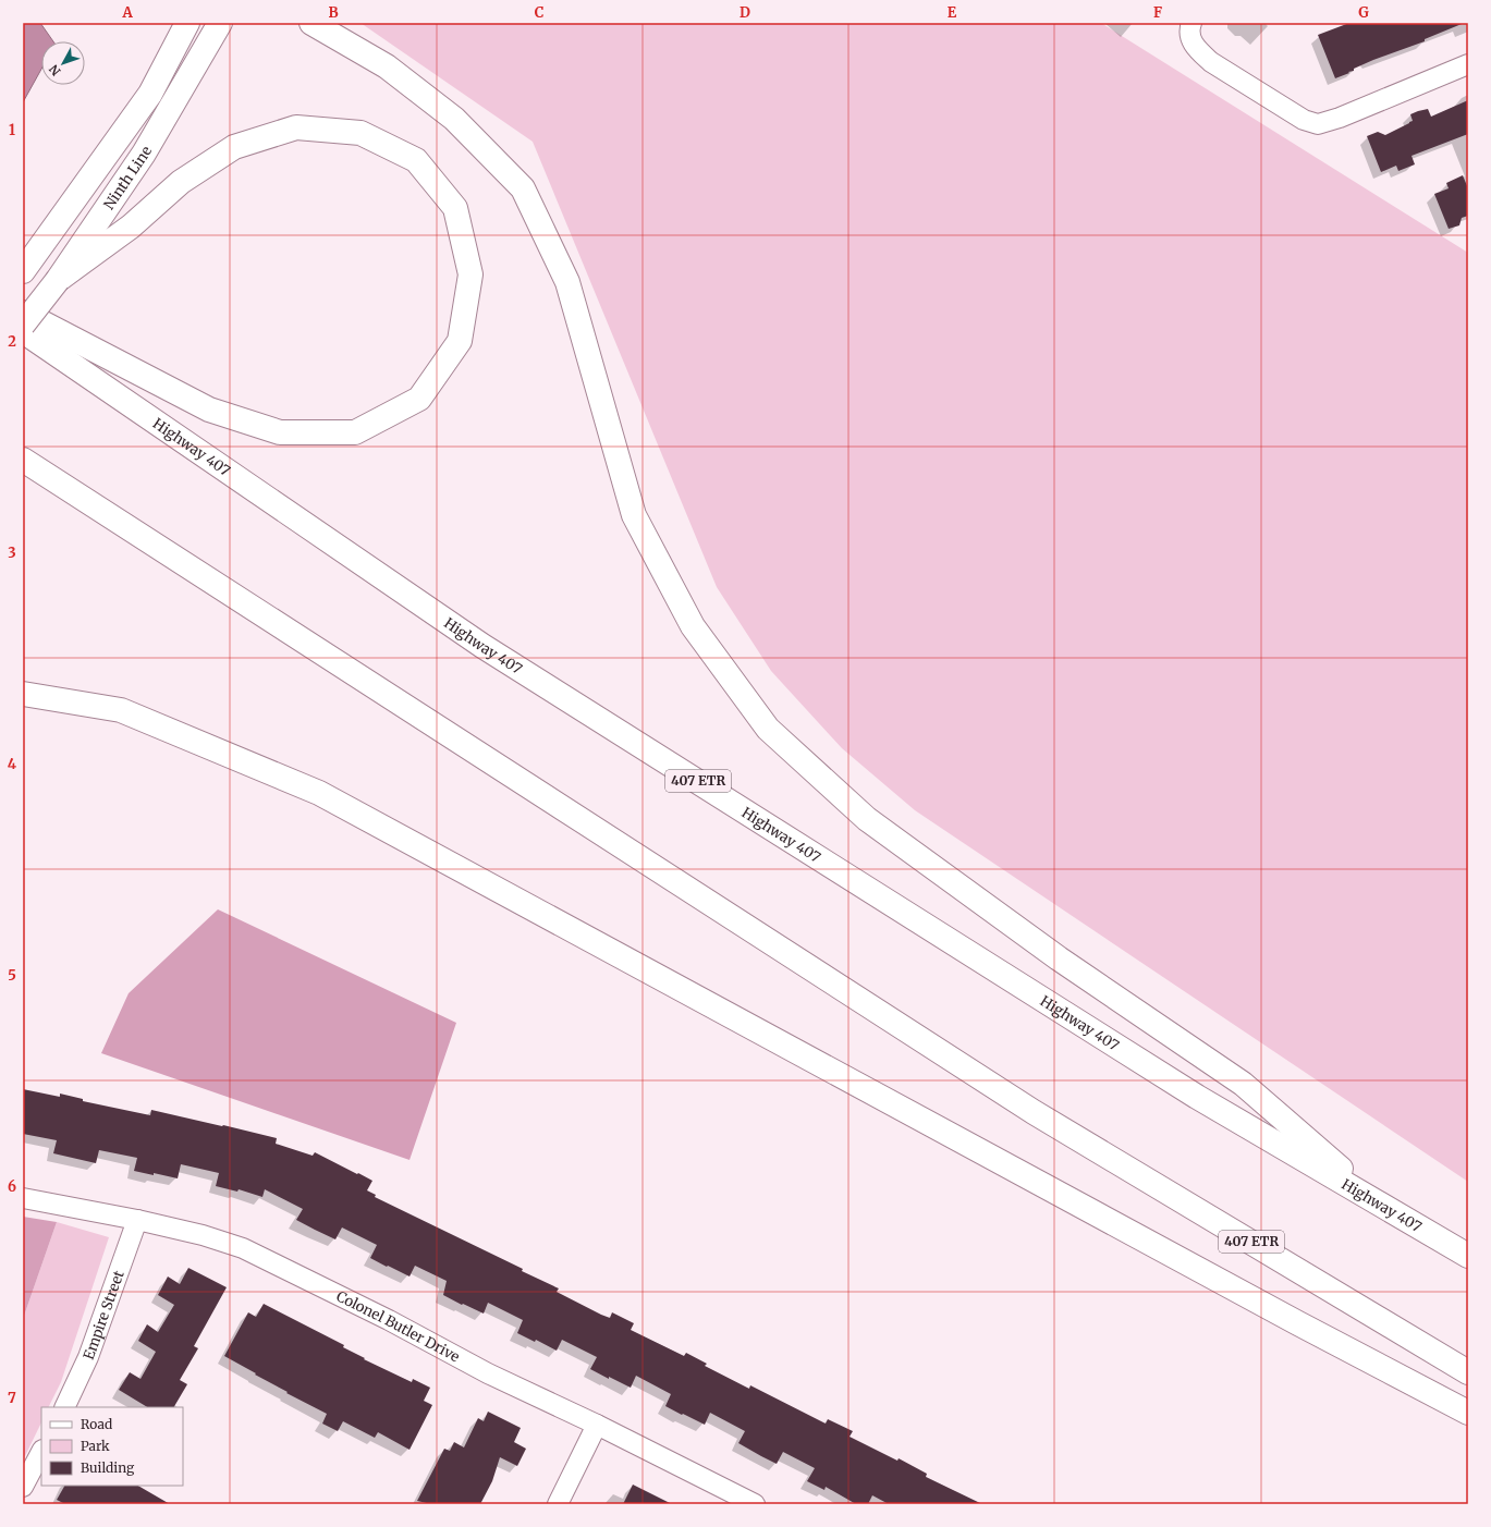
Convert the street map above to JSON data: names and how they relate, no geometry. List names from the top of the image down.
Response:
{
  "streets": {
    "main road": ["Ninth Line", "Highway 407", "407 ETR"],
    "street": ["Empire Street", "Colonel Butler Drive"]
  },
  "crossings": [
    ["Empire Street", "Colonel Butler Drive"]
  ],
  "legend": ["Road", "Park", "Building"],
  "north": "bottom left",
  "grid": {
    "columns": [
      "A",
      "B",
      "C",
      "D",
      "E",
      "F",
      "G"
    ],
    "rows": [
      "1",
      "2",
      "3",
      "4",
      "5",
      "6",
      "7"
    ]
  }
}
